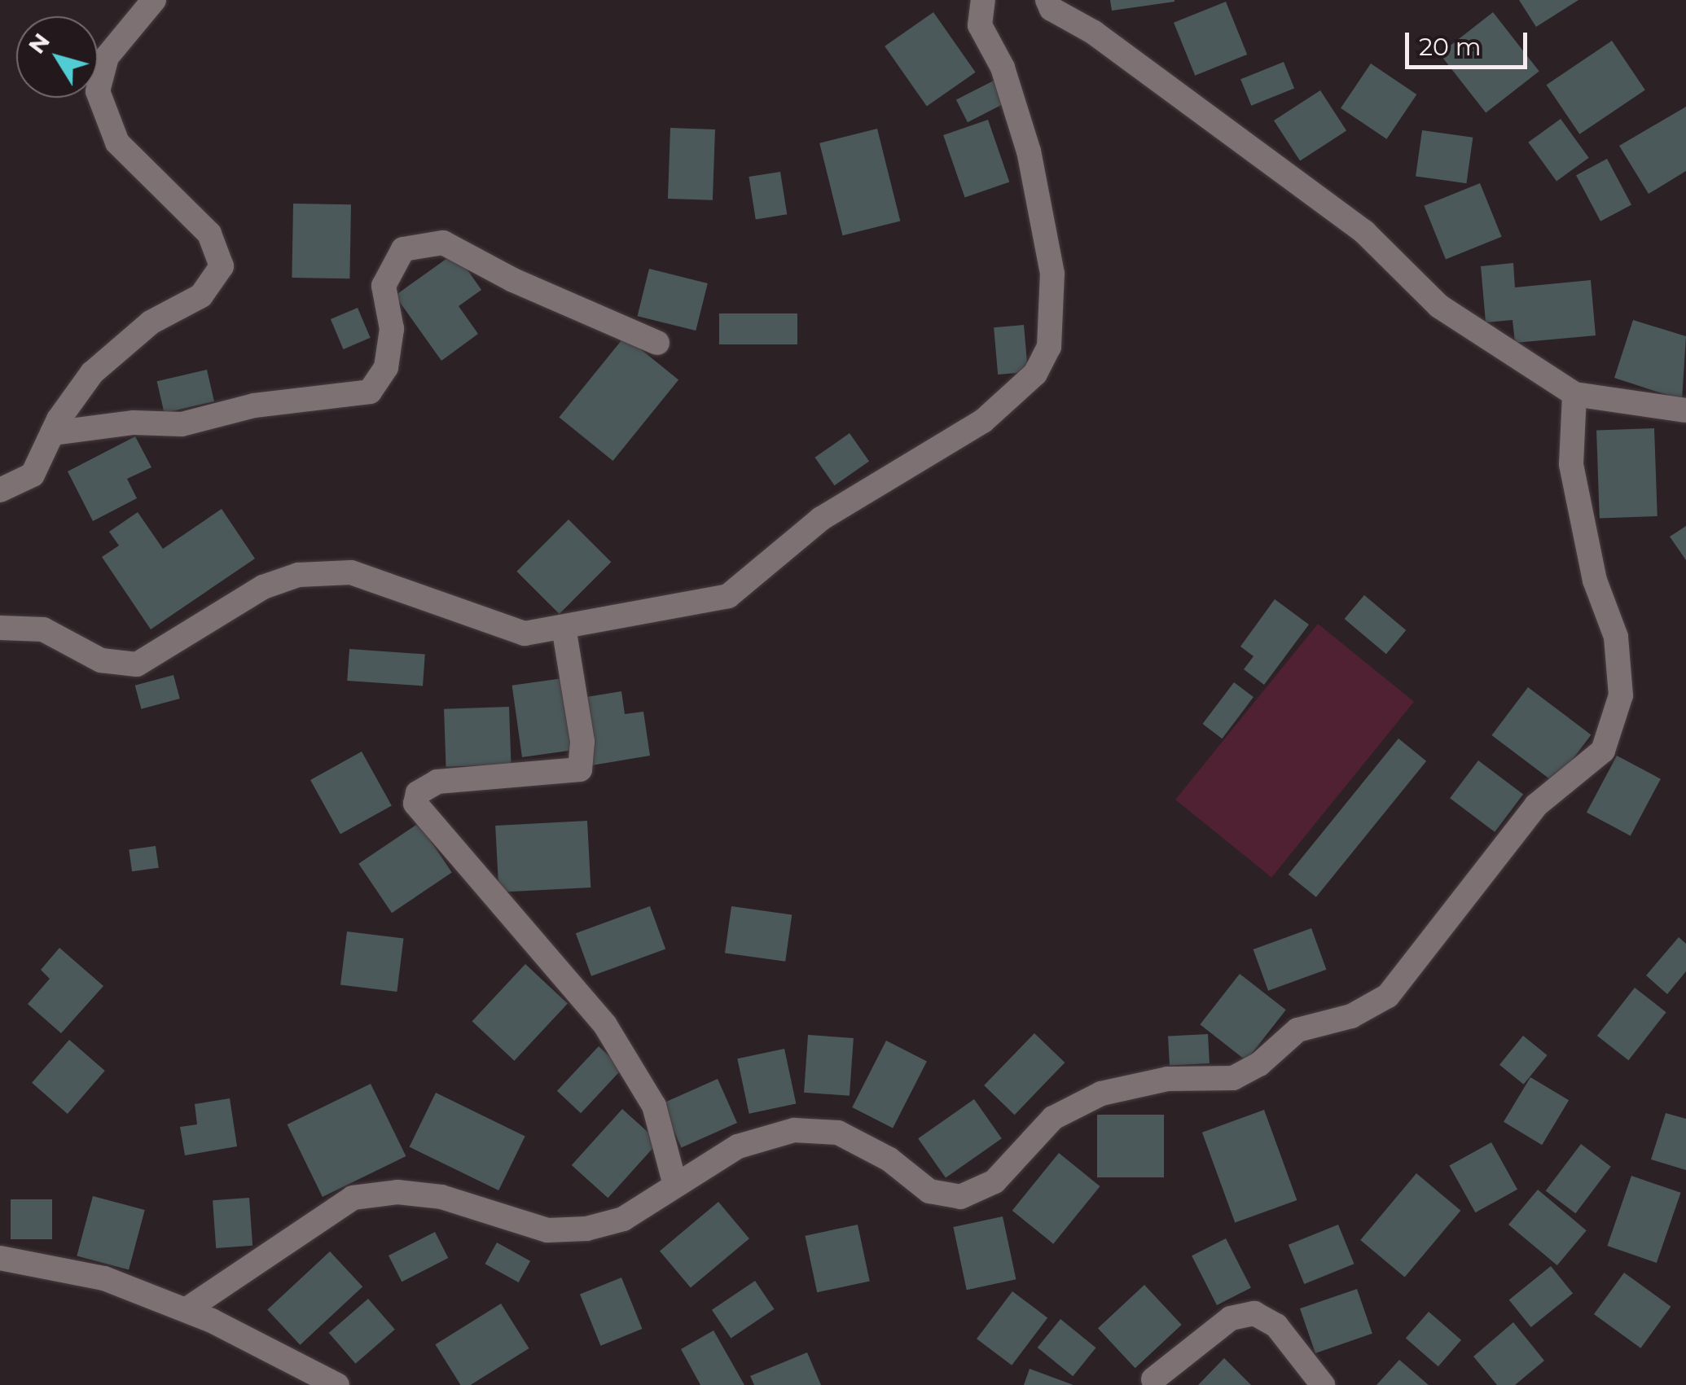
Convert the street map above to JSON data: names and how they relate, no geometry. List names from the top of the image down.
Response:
{
  "scale_bar": "20 m",
  "north": "top left"
}
